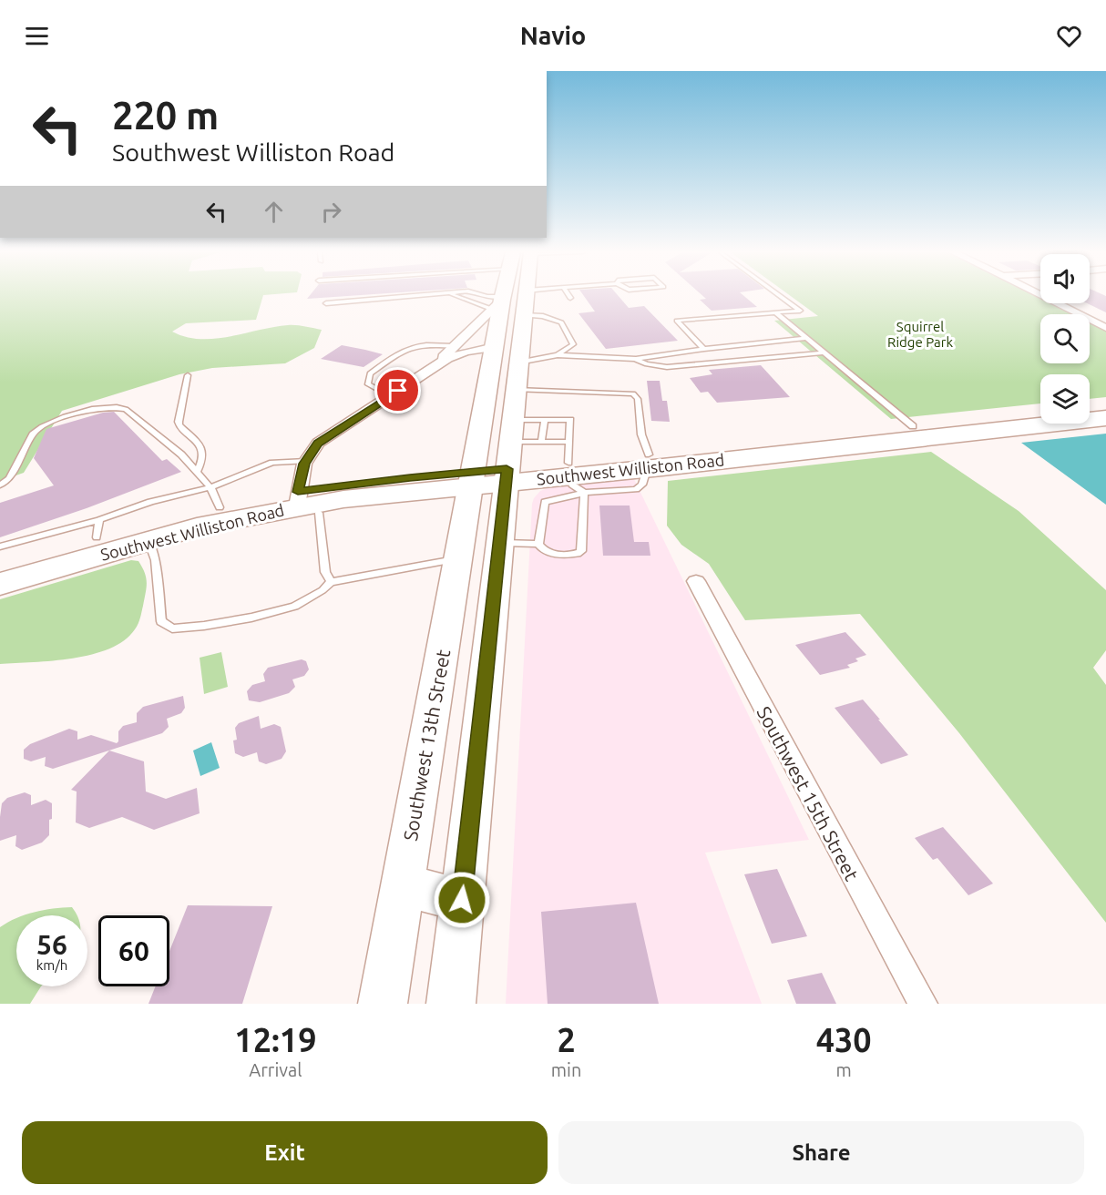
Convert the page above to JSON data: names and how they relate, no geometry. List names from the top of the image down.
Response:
{
  "streets": {
    "highway": ["Southwest Williston Road"],
    "main road": ["Southwest 13th Street"],
    "street": ["Southwest 15th Street"]
  },
  "crossings": [
    ["Southwest Williston Road", "Southwest 13th Street"]
  ],
  "parks": ["Squirrel Ridge Park"],
  "page": {
    "header": "Navio",
    "turn": ["220 m", "Southwest Williston Road"],
    "speed": "56 km/h",
    "limit": "60",
    "eta": [
      "12:19",
      "Arrival",
      "2",
      "min",
      "430",
      "m"
    ],
    "buttons": ["Exit", "Share"]
  }
}
